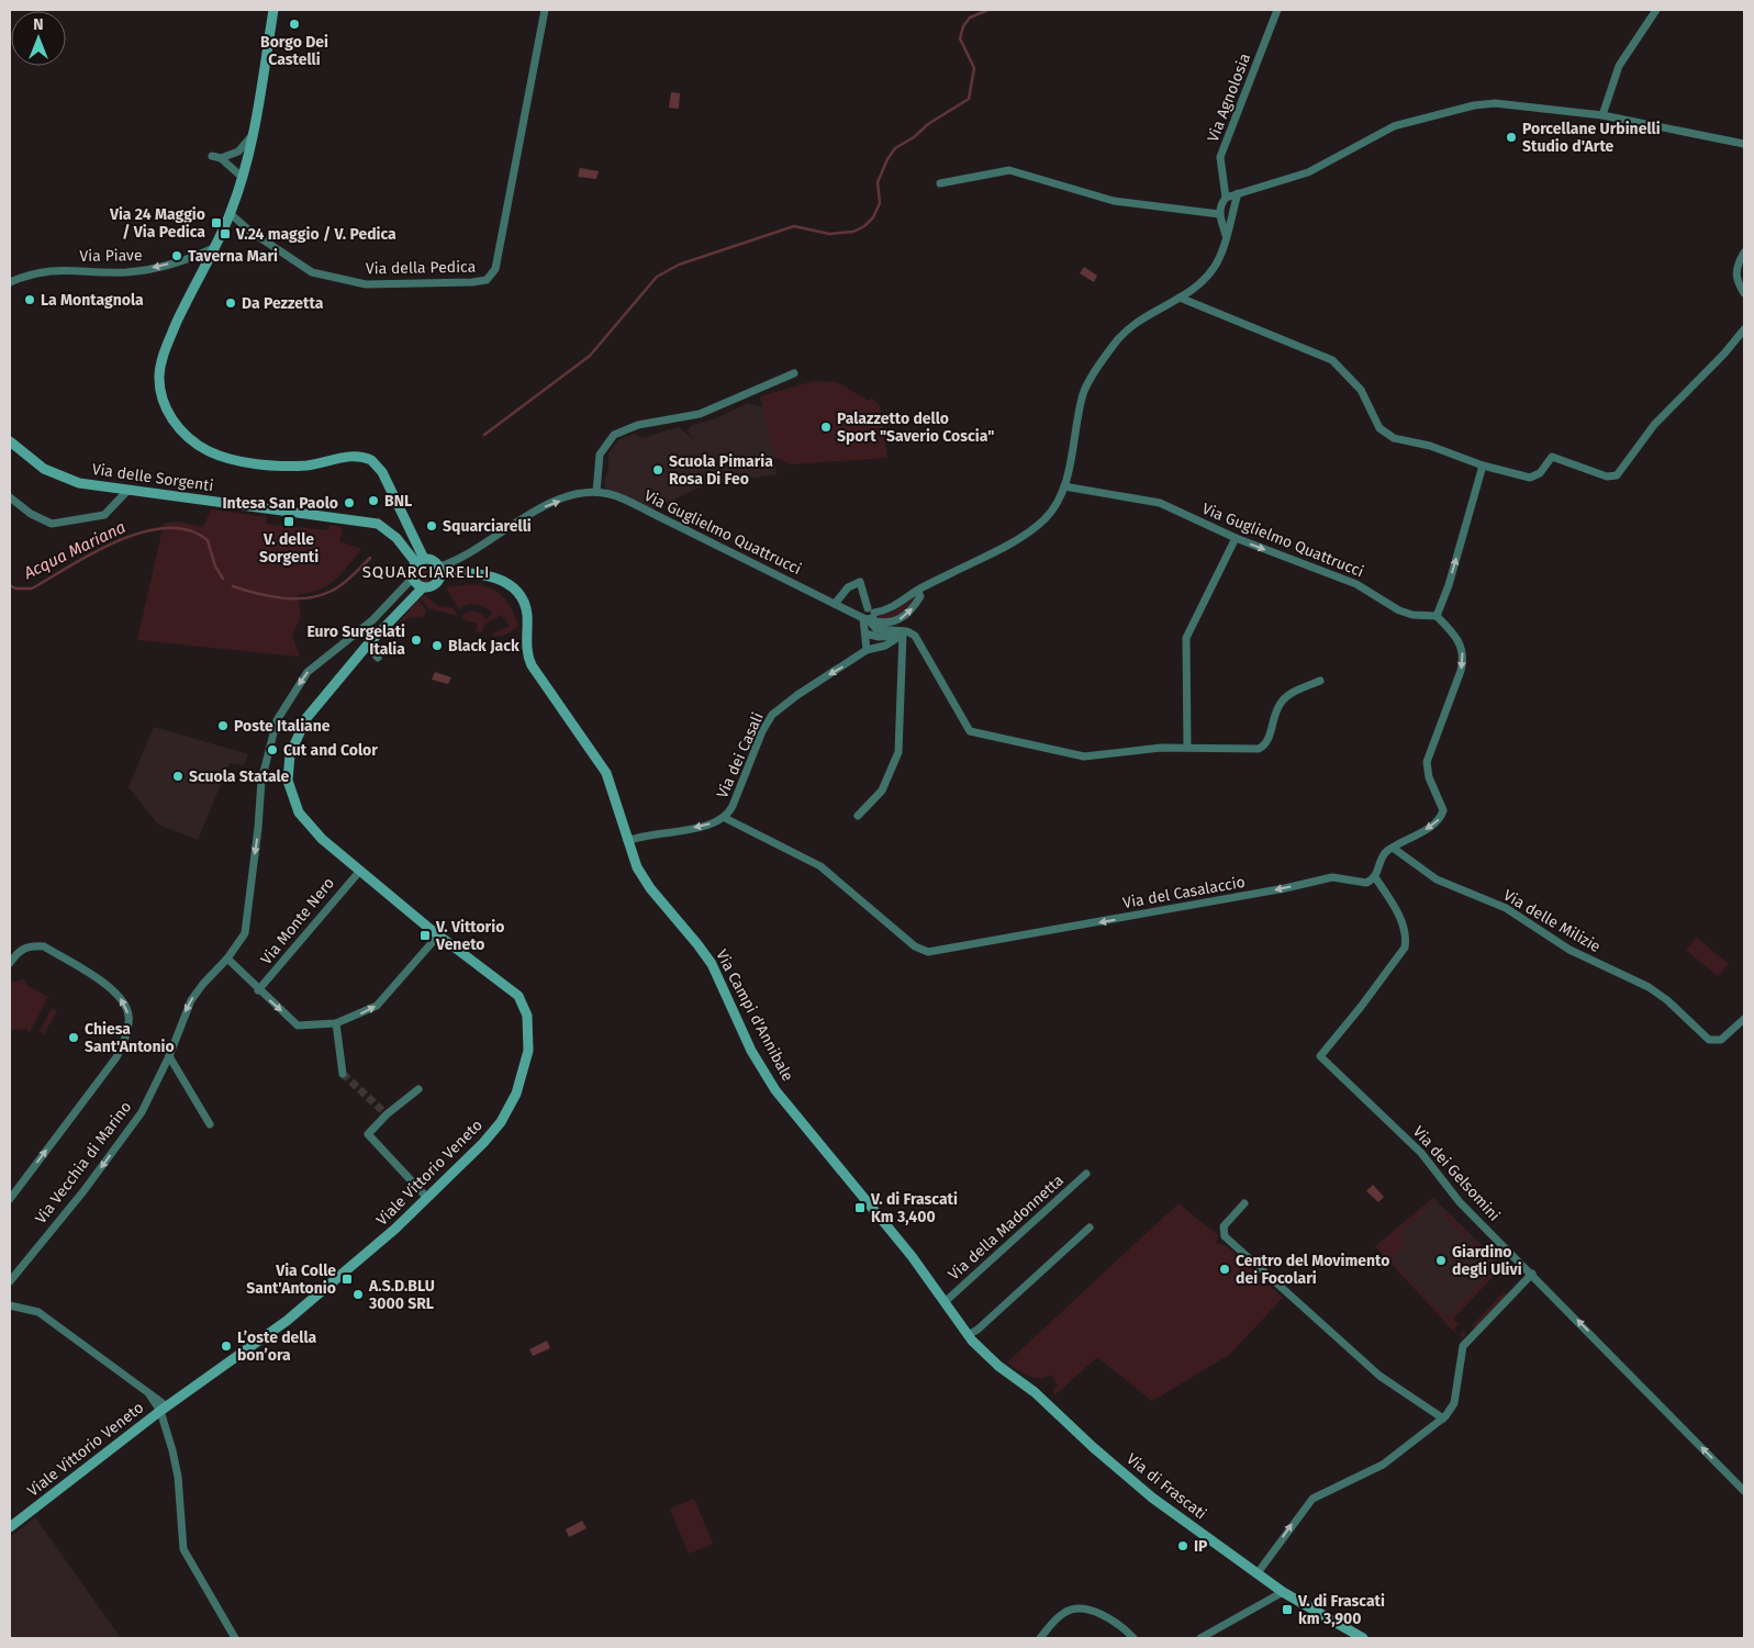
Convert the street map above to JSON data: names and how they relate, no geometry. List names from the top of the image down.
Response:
{
  "streets": {
    "main road": [
      "Via delle Sorgenti",
      "Via Campi d'Annibale",
      "Viale Vittorio Veneto",
      "Via di Frascati"
    ],
    "street": [
      "Via Agnolosia",
      "Via Piave",
      "Via della Pedica",
      "Via Guglielmo Quattrucci",
      "Via dei Casali",
      "Via del Casalaccio",
      "Via Monte Nero",
      "Via delle Milizie",
      "Via Vecchia di Marino",
      "Via dei Gelsomini",
      "Via della Madonnetta"
    ]
  },
  "crossings": [
    ["Via delle Sorgenti", "Via Guglielmo Quattrucci"],
    ["Via delle Sorgenti", "Via Campi d'Annibale"],
    ["Via delle Sorgenti", "Via Vecchia di Marino"],
    ["Via delle Sorgenti", "Viale Vittorio Veneto"],
    ["Via Guglielmo Quattrucci", "Via dei Casali"],
    ["Via Guglielmo Quattrucci", "Via Campi d'Annibale"],
    ["Via Guglielmo Quattrucci", "Via Vecchia di Marino"],
    ["Via Guglielmo Quattrucci", "Viale Vittorio Veneto"],
    ["Via dei Casali", "Via del Casalaccio"],
    ["Via dei Casali", "Via Campi d'Annibale"],
    ["Via del Casalaccio", "Via dei Gelsomini"],
    ["Via Monte Nero", "Viale Vittorio Veneto"],
    ["Via Campi d'Annibale", "Via Vecchia di Marino"],
    ["Via Campi d'Annibale", "Viale Vittorio Veneto"],
    ["Via Campi d'Annibale", "Via della Madonnetta"],
    ["Via Campi d'Annibale", "Via di Frascati"],
    ["Via Vecchia di Marino", "Viale Vittorio Veneto"],
    ["Via della Madonnetta", "Via di Frascati"]
  ],
  "one_way": [
    "Via Piave",
    "Via Guglielmo Quattrucci",
    "Via dei Casali",
    "Via del Casalaccio",
    "Via Vecchia di Marino",
    "Via dei Gelsomini"
  ],
  "districts": ["SQUARCIARELLI"],
  "water": ["Acqua Mariana"],
  "places": {
    "other": [
      "Borgo Dei Castelli",
      "Porcellane Urbinelli Studio d'Arte",
      "Taverna Mari",
      "La Montagnola",
      "Da Pezzetta",
      "Palazzetto dello Sport \"Saverio Coscia\"",
      "Scuola Pimaria Rosa Di Feo",
      "BNL",
      "Intesa San Paolo",
      "Squarciarelli",
      "Euro Surgelati Italia",
      "Black Jack",
      "Poste Italiane",
      "Cut and Color",
      "Scuola Statale",
      "Chiesa Sant'Antonio",
      "Giardino degli Ulivi",
      "Centro del Movimento dei Focolari",
      "A.S.D.BLU 3000 SRL",
      "L’oste della bon’ora",
      "IP"
    ],
    "transit": [
      "Via 24 Maggio / Via Pedica",
      "V.24 maggio / V. Pedica",
      "V. delle Sorgenti",
      "V. Vittorio Veneto",
      "V. di Frascati Km 3,400",
      "Via Colle Sant'Antonio",
      "V. di Frascati km 3,900"
    ]
  },
  "north": "top"
}
